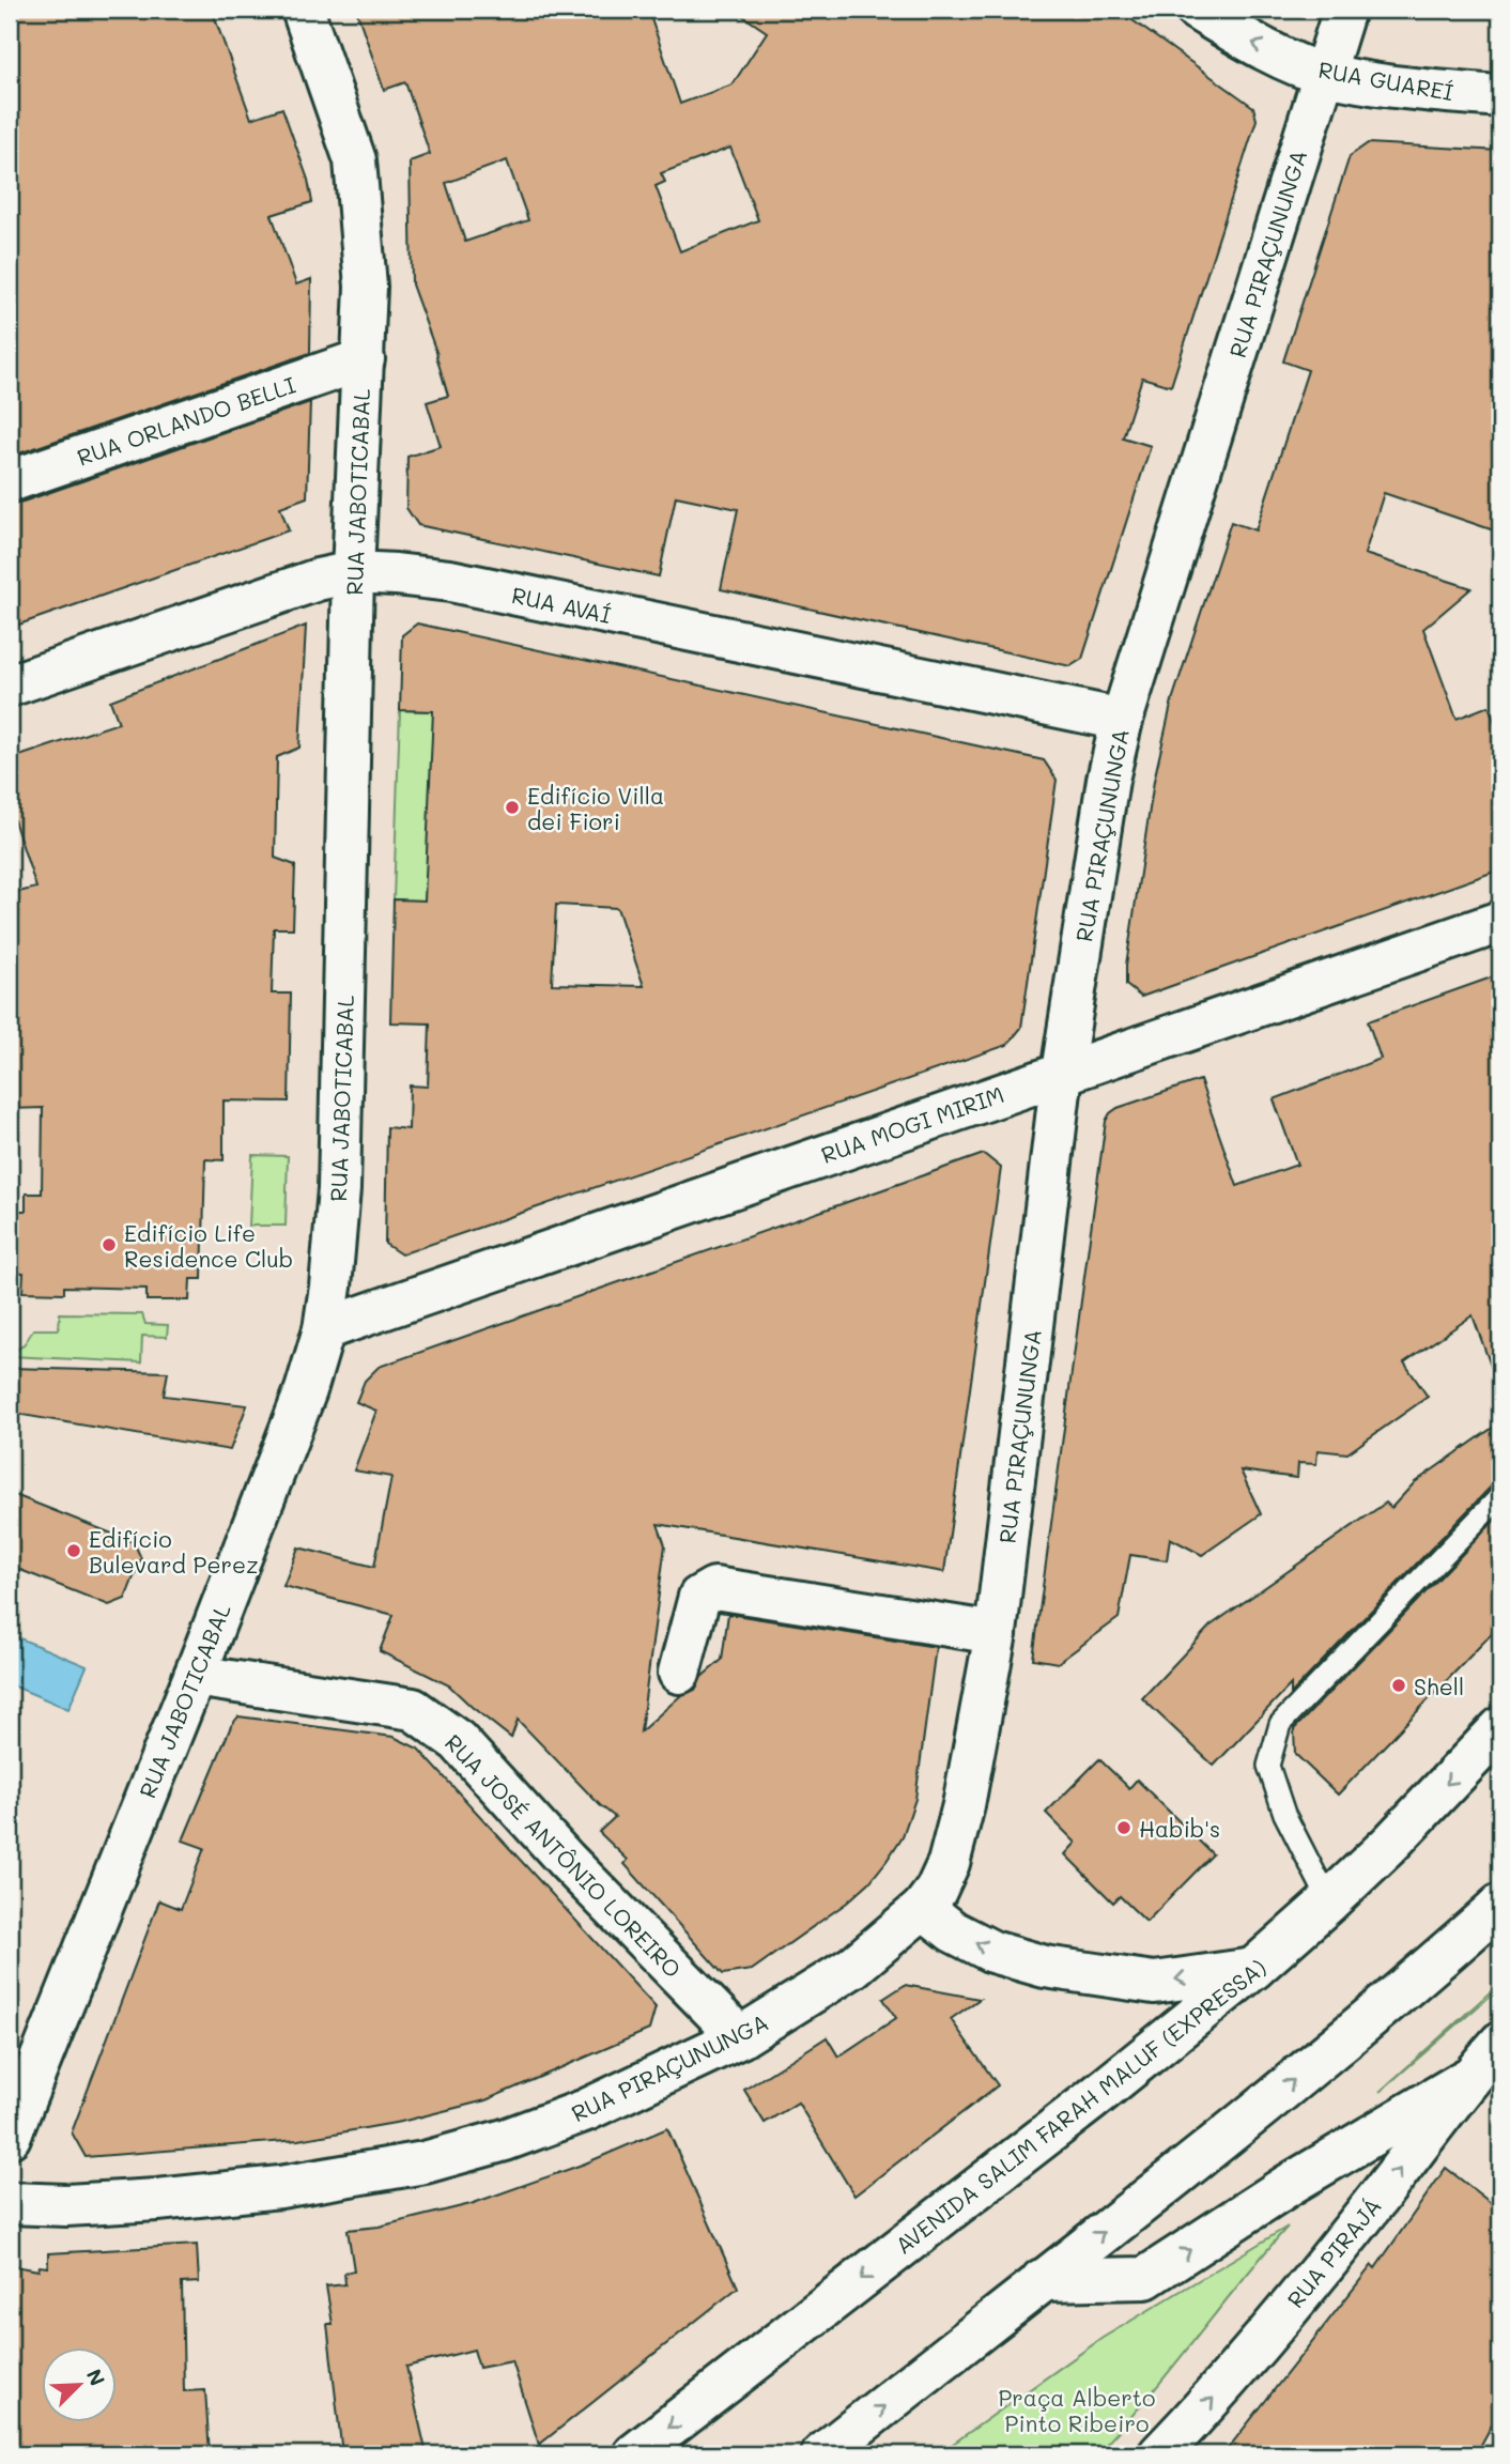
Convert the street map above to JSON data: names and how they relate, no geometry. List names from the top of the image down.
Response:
{
  "streets": {
    "main road": [
      "RUA GUAREÍ",
      "RUA PIRAÇUNUNGA",
      "RUA ORLANDO BELLI",
      "RUA JABOTICABAL",
      "RUA AVAÍ",
      "RUA MOGI MIRIM",
      "RUA JOSÉ ANTÔNIO LOREIRO",
      "AVENIDA SALIM FARAH MALUF (EXPRESSA)",
      "RUA PIRAJÁ"
    ]
  },
  "crossings": [
    ["RUA GUAREÍ", "RUA PIRAÇUNUNGA"],
    ["RUA PIRAÇUNUNGA", "RUA AVAÍ"],
    ["RUA PIRAÇUNUNGA", "RUA MOGI MIRIM"],
    ["RUA PIRAÇUNUNGA", "RUA JOSÉ ANTÔNIO LOREIRO"],
    ["RUA ORLANDO BELLI", "RUA JABOTICABAL"],
    ["RUA JABOTICABAL", "RUA AVAÍ"],
    ["RUA JABOTICABAL", "RUA MOGI MIRIM"],
    ["RUA JABOTICABAL", "RUA JOSÉ ANTÔNIO LOREIRO"]
  ],
  "one_way": ["RUA GUAREÍ"],
  "parks": ["Praça Alberto Pinto Ribeiro"],
  "places": [
    "Edifício Villa dei Fiori",
    "Edifício Life Residence Club",
    "Edifício Bulevard Perez",
    "Shell",
    "Habib's"
  ],
  "north": "top right"
}
